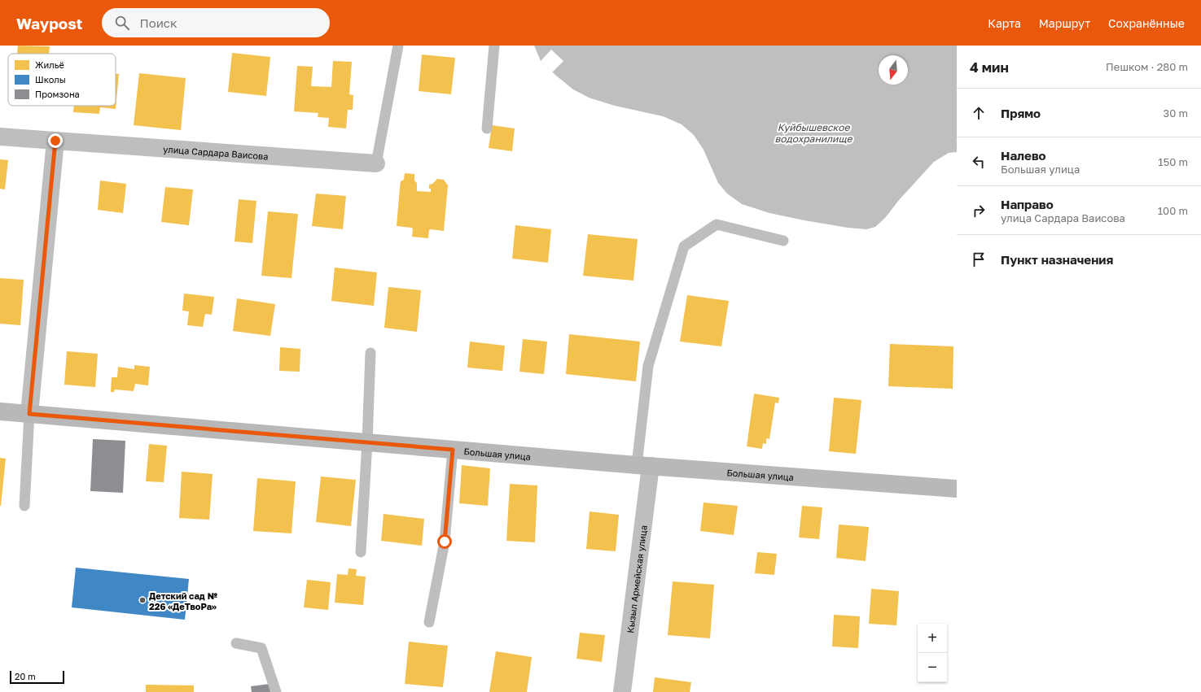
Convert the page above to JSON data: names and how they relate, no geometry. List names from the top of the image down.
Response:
{
  "streets": {
    "street": ["улица Сардара Ваисова", "Большая улица", "Кызыл Армейская улица"]
  },
  "crossings": [
    ["Большая улица", "Кызыл Армейская улица"]
  ],
  "water": ["Куйбышевское водохранилище"],
  "places": ["Детский сад № 226 «ДеТвоРа»"],
  "legend": ["Жильё", "Школы", "Промзона"],
  "scale_bar": "20 m",
  "north": "bottom",
  "page": {
    "header": "Waypost",
    "search": "Поиск",
    "nav": ["Карта", "Маршрут", "Сохранённые"],
    "heading": ["4 мин", "Пешком · 280 m"],
    "list": [
      ["Прямо", "30 m"],
      ["Налево", "Большая улица", "150 m"],
      ["Направо", "улица Сардара Ваисова", "100 m"],
      "Пункт назначения"
    ],
    "map_buttons": ["+", "−"],
    "scale": "20 m"
  }
}
